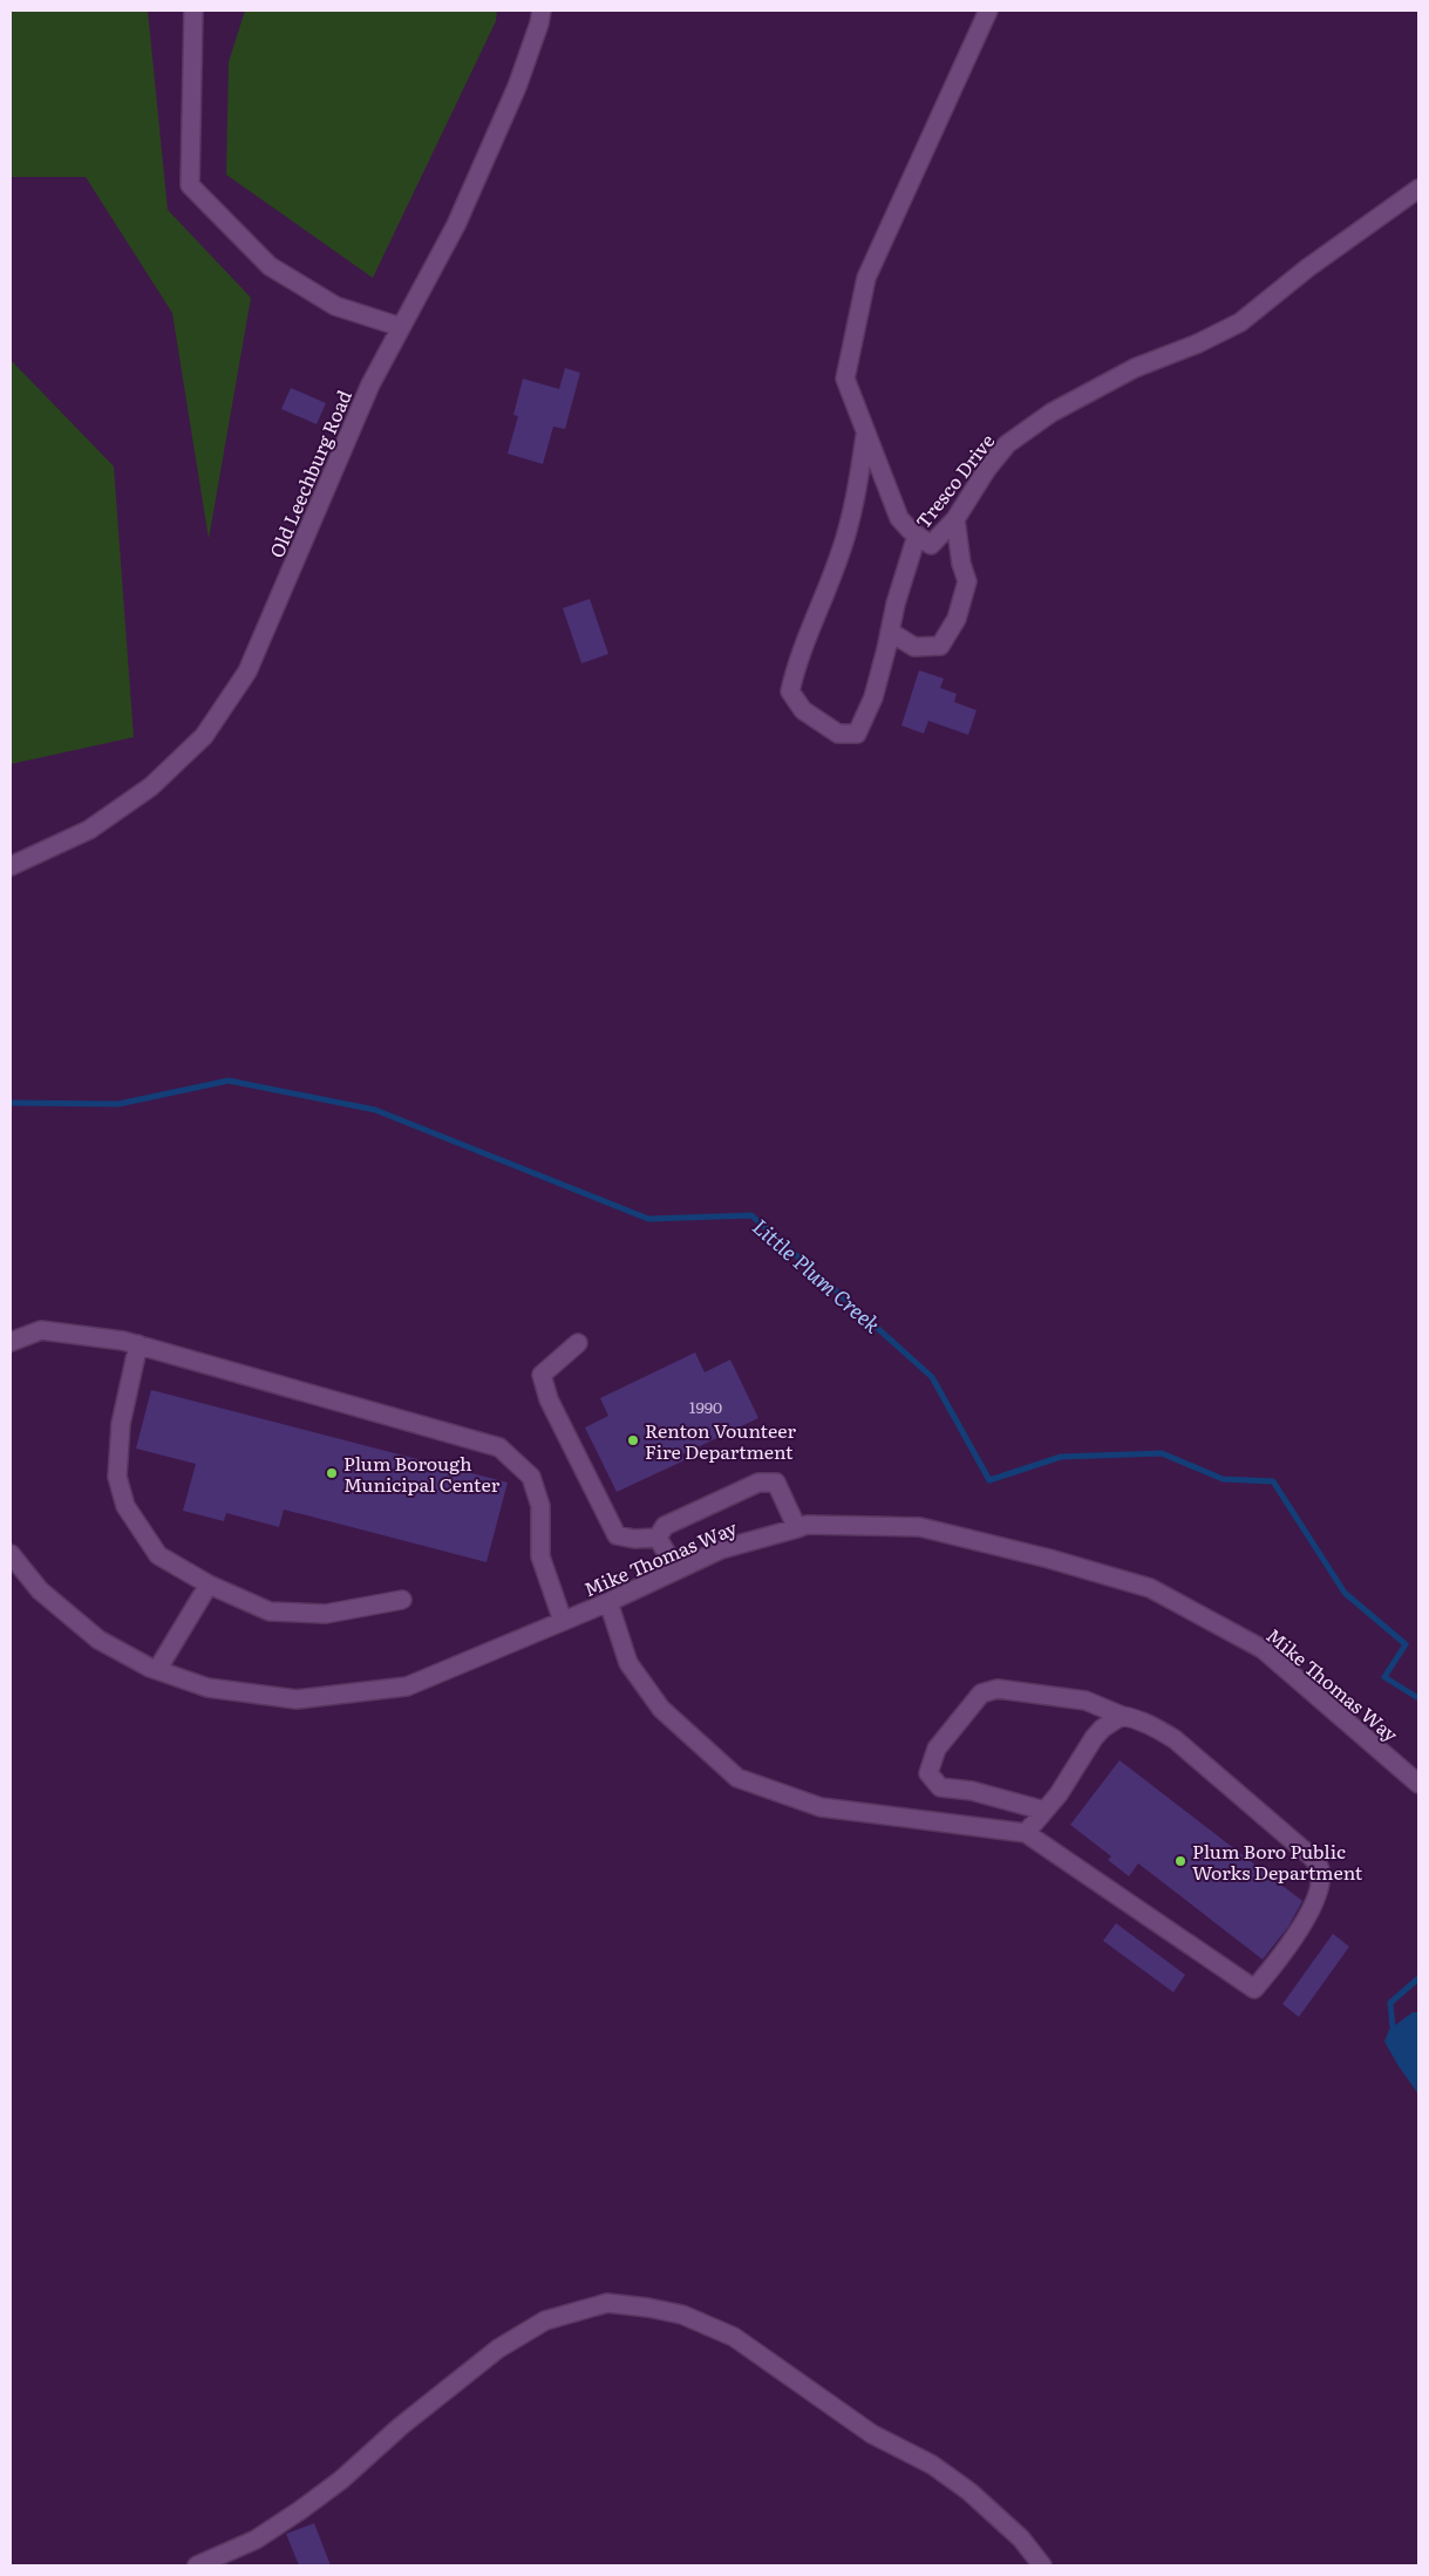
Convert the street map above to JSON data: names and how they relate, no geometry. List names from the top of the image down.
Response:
{
  "streets": {
    "street": ["Old Leechburg Road", "Tresco Drive", "Mike Thomas Way"]
  },
  "water": ["Little Plum Creek"],
  "places": ["Renton Vounteer Fire Department", "Plum Borough Municipal Center", "Plum Boro Public Works Department"],
  "house_numbers": ["1990"]
}
